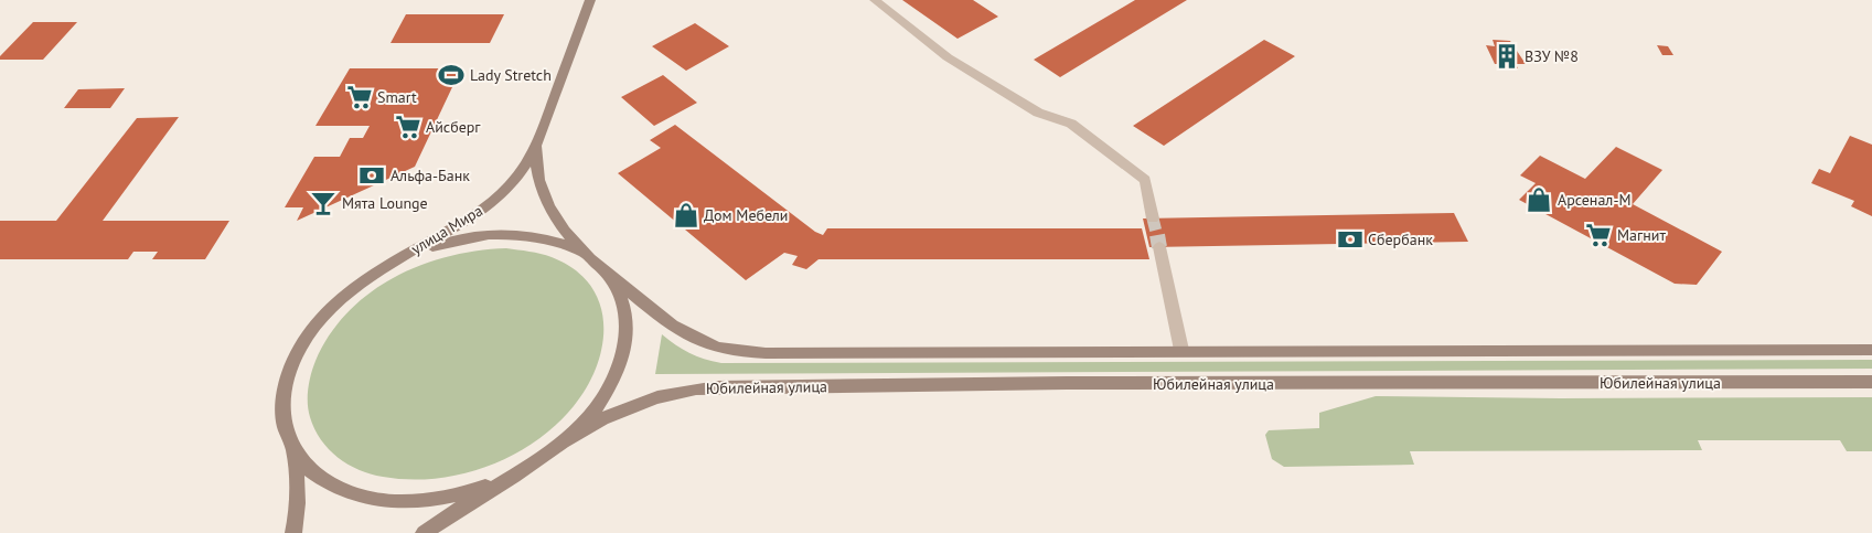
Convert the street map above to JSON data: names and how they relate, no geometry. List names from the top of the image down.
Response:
{
  "streets": {
    "main road": ["улица Мира", "Юбилейная улица"]
  },
  "crossings": [
    ["улица Мира", "Юбилейная улица"]
  ],
  "places": {
    "building": ["ВЗУ №8"],
    "sports": ["Lady Stretch"],
    "supermarket": ["Smart", "Айсберг", "Магнит"],
    "bank": ["Альфа-Банк", "Сбербанк"],
    "shop": ["Арсенал-М", "Дом Мебели"],
    "bar": ["Мята Lounge"]
  }
}
